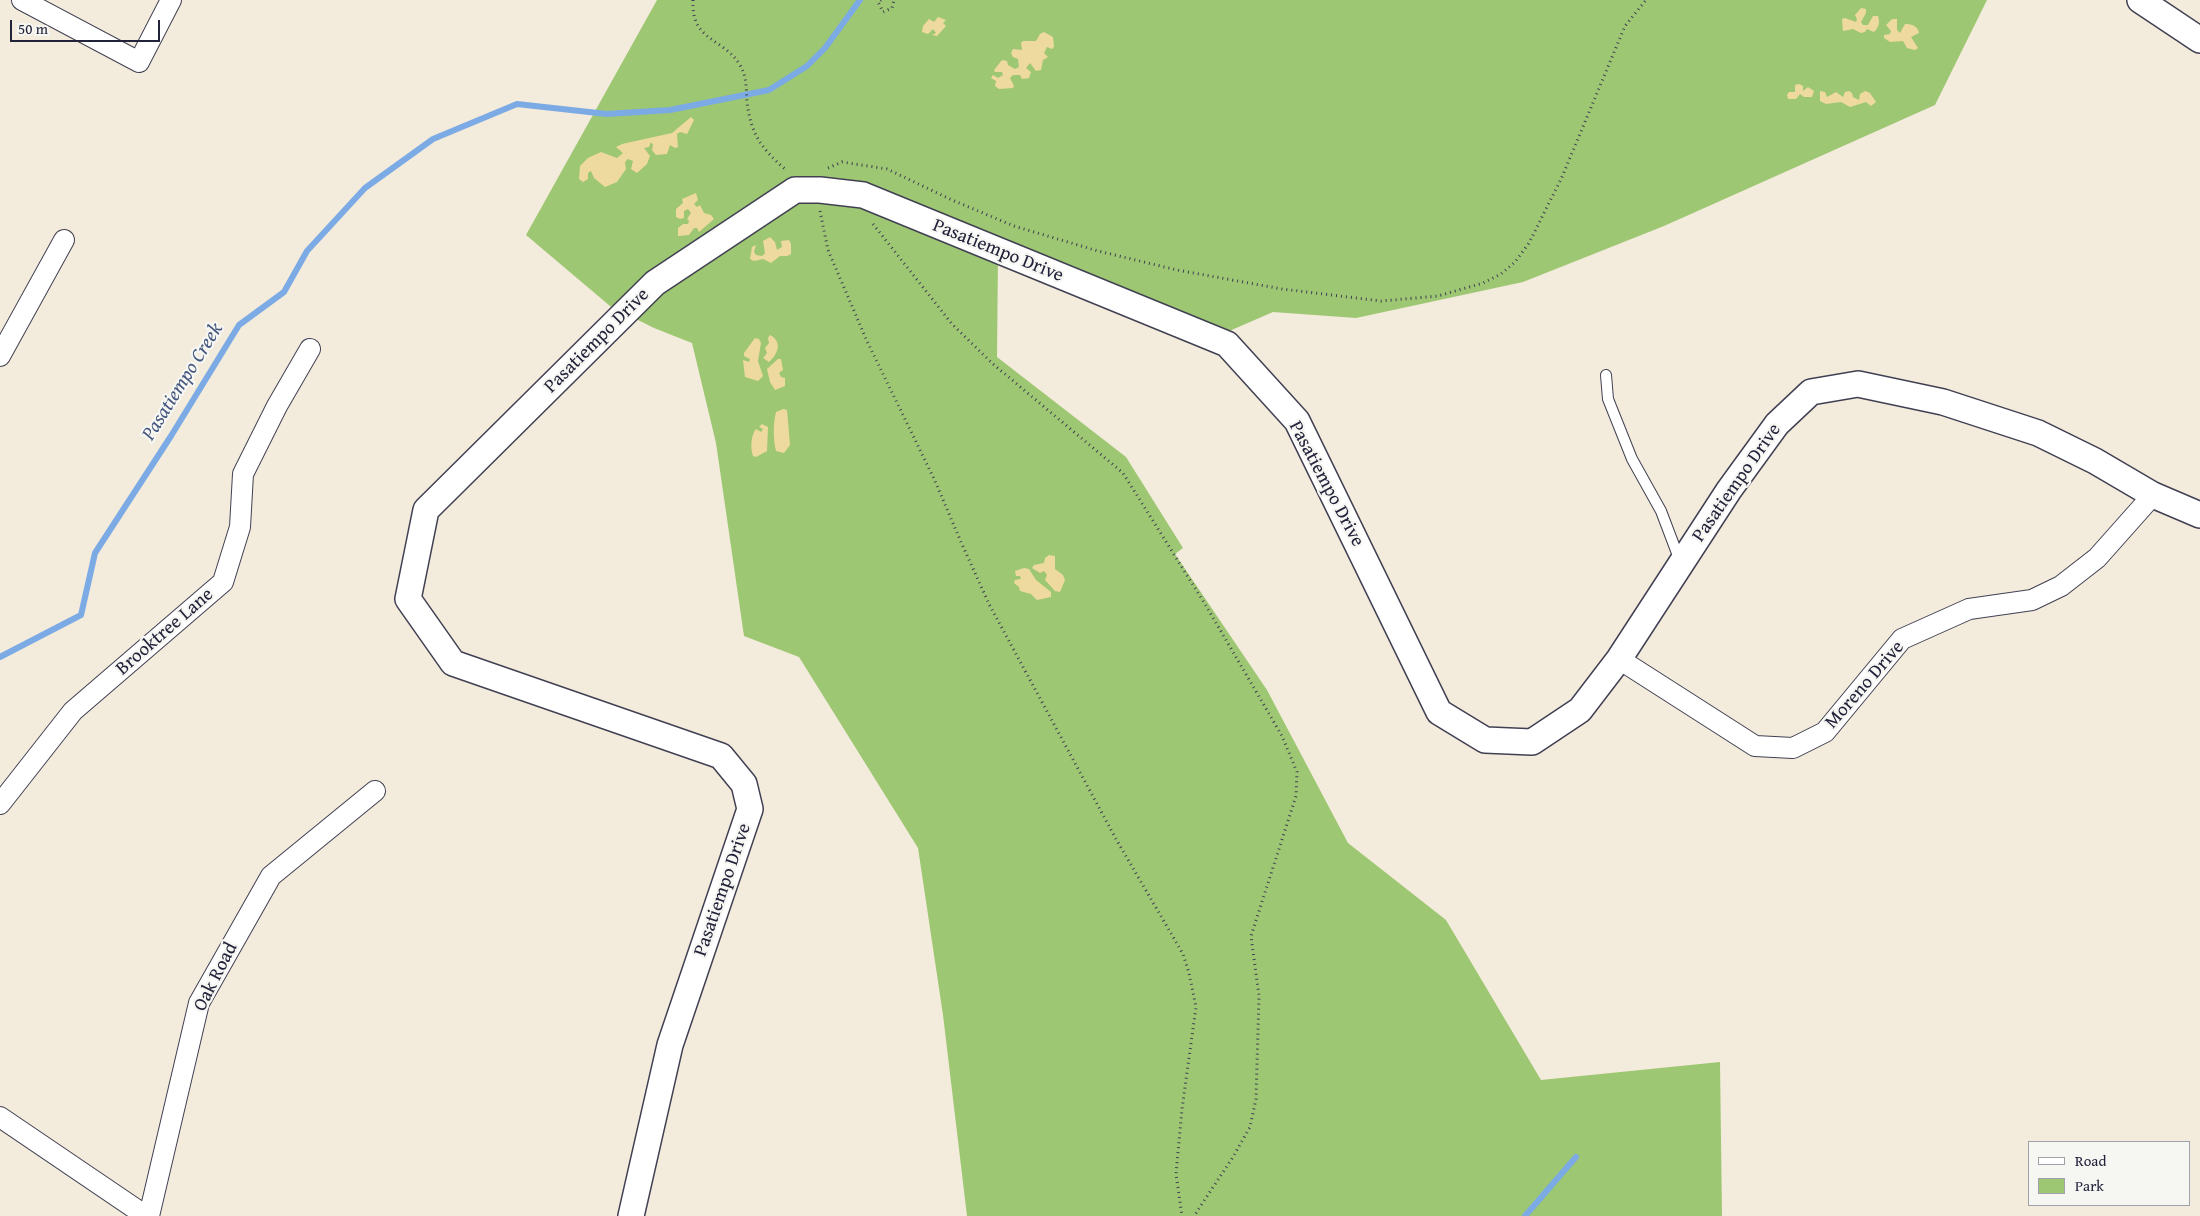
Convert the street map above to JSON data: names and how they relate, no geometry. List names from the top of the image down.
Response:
{
  "streets": {
    "street": [
      "Pasatiempo Drive",
      "Brooktree Lane",
      "Moreno Drive",
      "Oak Road"
    ]
  },
  "crossings": [
    ["Pasatiempo Drive", "Moreno Drive"]
  ],
  "water": ["Pasatiempo Creek"],
  "legend": ["Road", "Park"],
  "scale_bar": "50 m"
}
